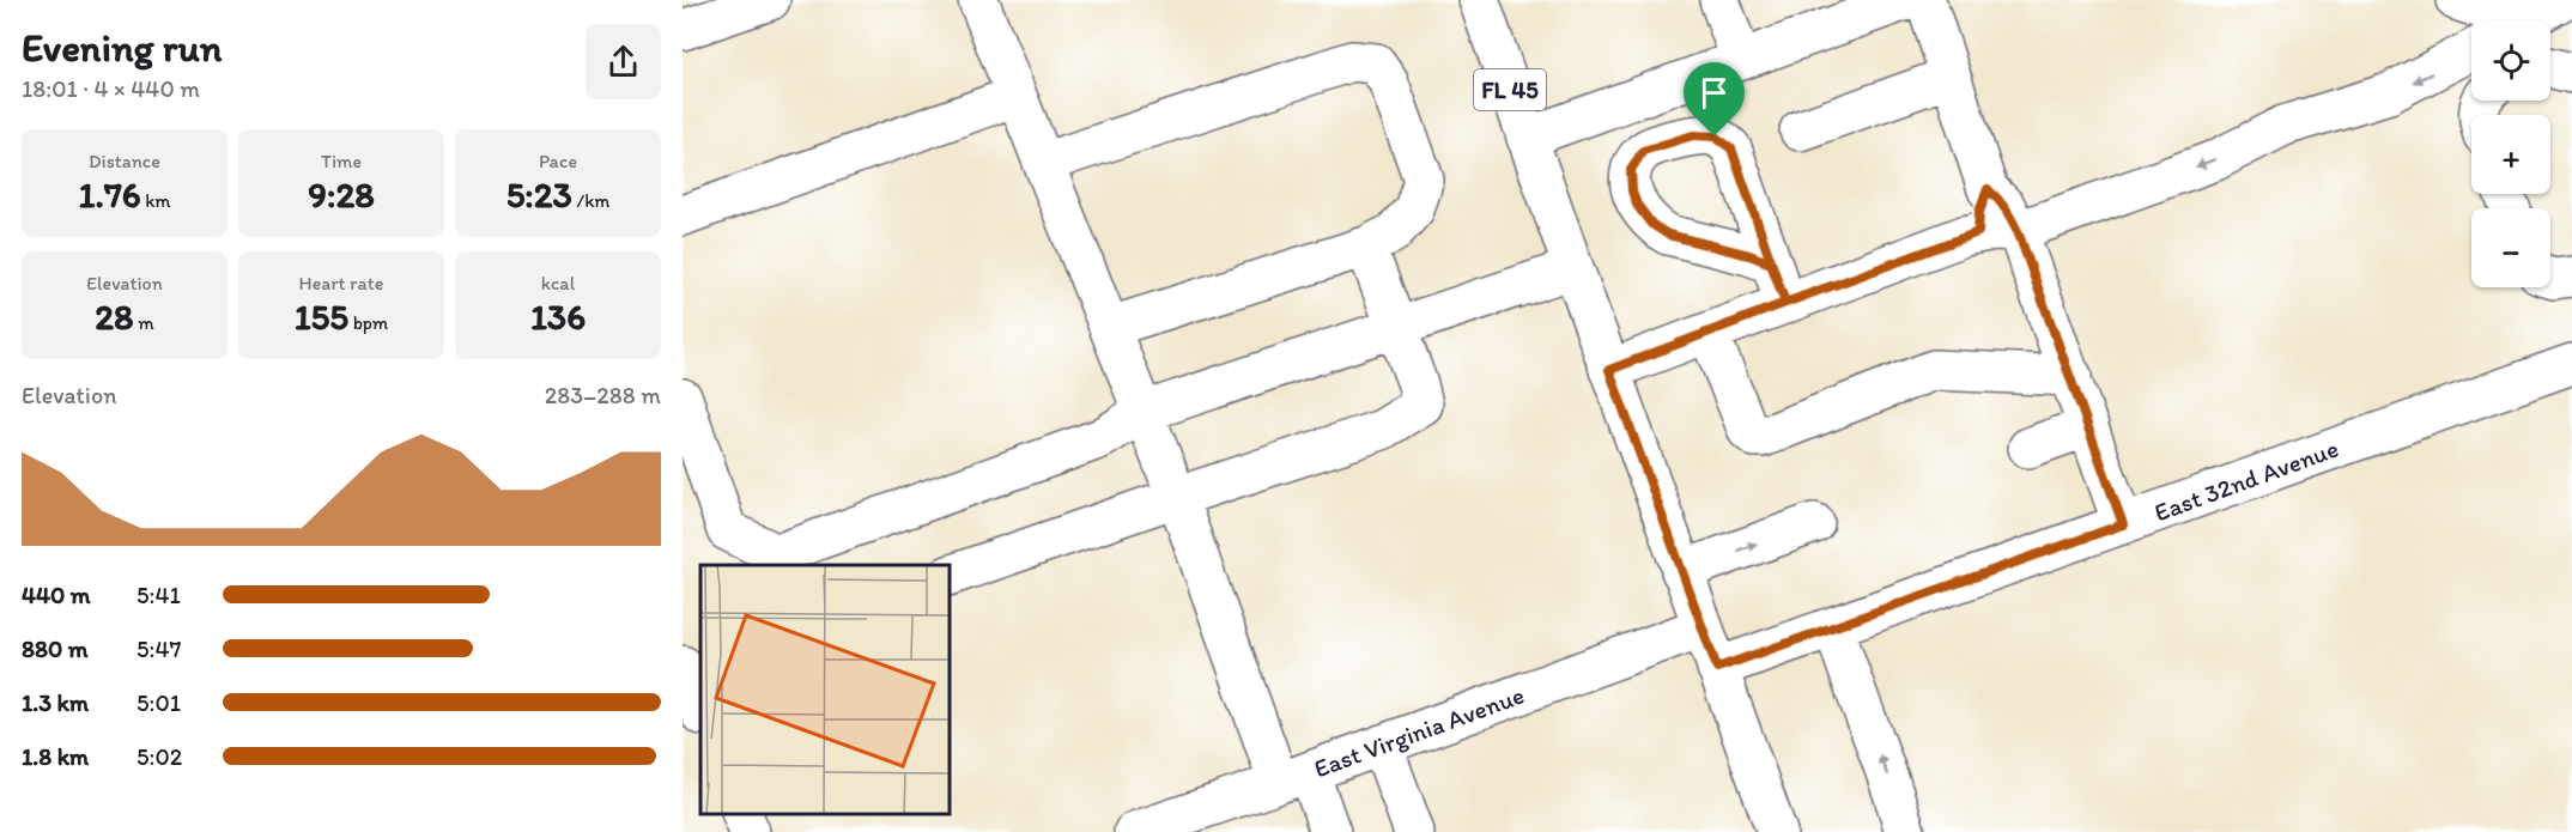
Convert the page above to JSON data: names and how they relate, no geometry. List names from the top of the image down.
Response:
{
  "streets": {
    "street": ["FL 45", "East 32nd Avenue", "East Virginia Avenue"]
  },
  "crossings": [
    ["FL 45", "East 32nd Avenue"],
    ["FL 45", "East Virginia Avenue"]
  ],
  "page": {
    "heading": ["Evening run", "18:01 · 4 × 440 m"],
    "map_buttons": ["+", "−"],
    "stats": [
      ["Distance", "1.76 km"],
      ["Time", "9:28"],
      ["Pace", "5:23 /km"],
      ["Elevation", "28 m"],
      ["Heart rate", "155 bpm"],
      ["kcal", "136"]
    ],
    "chart": ["Elevation", "283–288 m"],
    "list": [
      {
        "name": "440 m",
        "note": "5:41"
      },
      {
        "name": "880 m",
        "note": "5:47"
      },
      {
        "name": "1.3 km",
        "note": "5:01"
      },
      {
        "name": "1.8 km",
        "note": "5:02"
      }
    ]
  }
}
